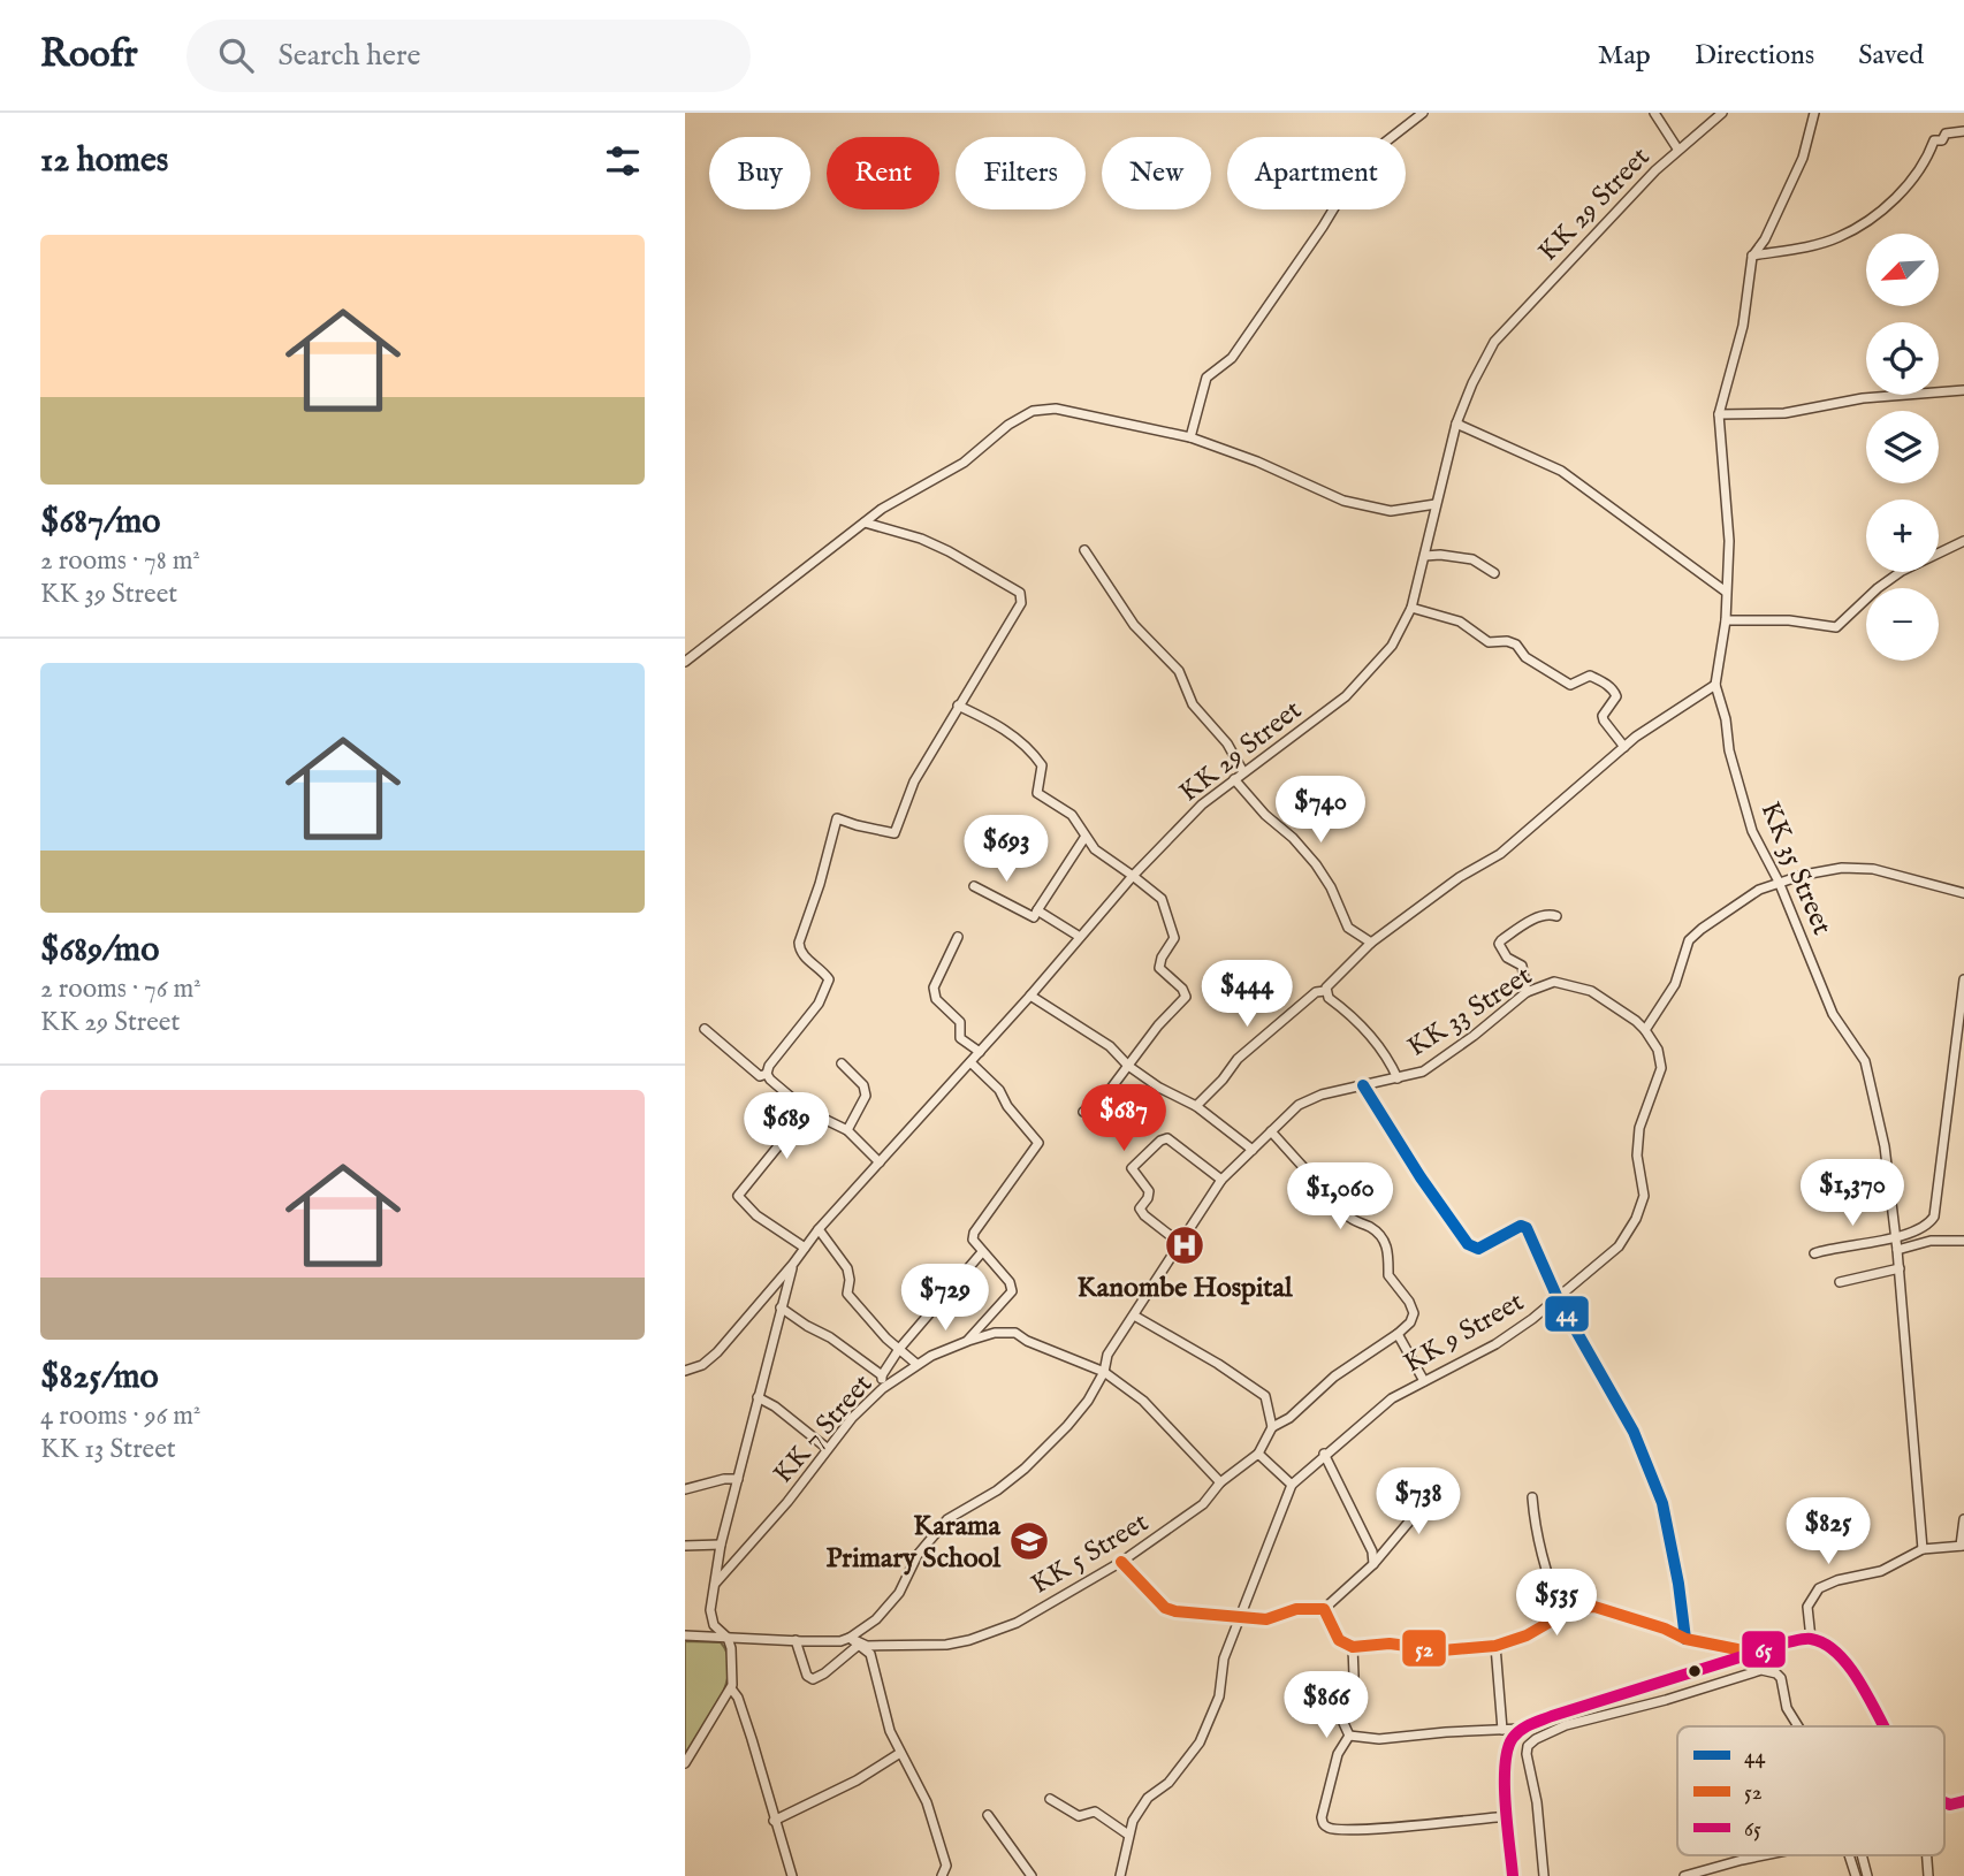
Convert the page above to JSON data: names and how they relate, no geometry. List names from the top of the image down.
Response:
{
  "streets": {
    "street": [
      "KK 29 Street",
      "KK 35 Street",
      "KK 33 Street",
      "KK 9 Street",
      "KK 7 Street",
      "KK 5 Street"
    ]
  },
  "crossings": [
    ["KK 29 Street", "KK 7 Street"],
    ["KK 33 Street", "KK 9 Street"],
    ["KK 33 Street", "KK 7 Street"],
    ["KK 33 Street", "KK 5 Street"],
    ["KK 7 Street", "KK 5 Street"]
  ],
  "places": {
    "hospital": ["Kanombe Hospital"],
    "school or university": ["Karama Primary School"]
  },
  "lines": ["transit line 44", "transit line 52", "transit line 65"],
  "legend": ["44", "52", "65"],
  "north": "bottom left",
  "page": {
    "header": "Roofr",
    "search": "Search here",
    "nav": ["Map", "Directions", "Saved"],
    "heading": "12 homes",
    "chip": [
      "Buy",
      "Rent",
      "Filters",
      "New",
      "Apartment"
    ],
    "list": [
      {
        "name": "$687/mo",
        "note": "2 rooms · 78 m² · KK 39 Street"
      },
      {
        "name": "$689/mo",
        "note": "2 rooms · 76 m² · KK 29 Street"
      },
      {
        "name": "$825/mo",
        "note": "4 rooms · 96 m² · KK 13 Street"
      }
    ],
    "map_buttons": ["+", "−"],
    "price": [
      "$740",
      "$693",
      "$444",
      "$687",
      "$689",
      "$1,370",
      "$1,060",
      "$729",
      "$738",
      "$825",
      "$535",
      "$866"
    ]
  }
}
